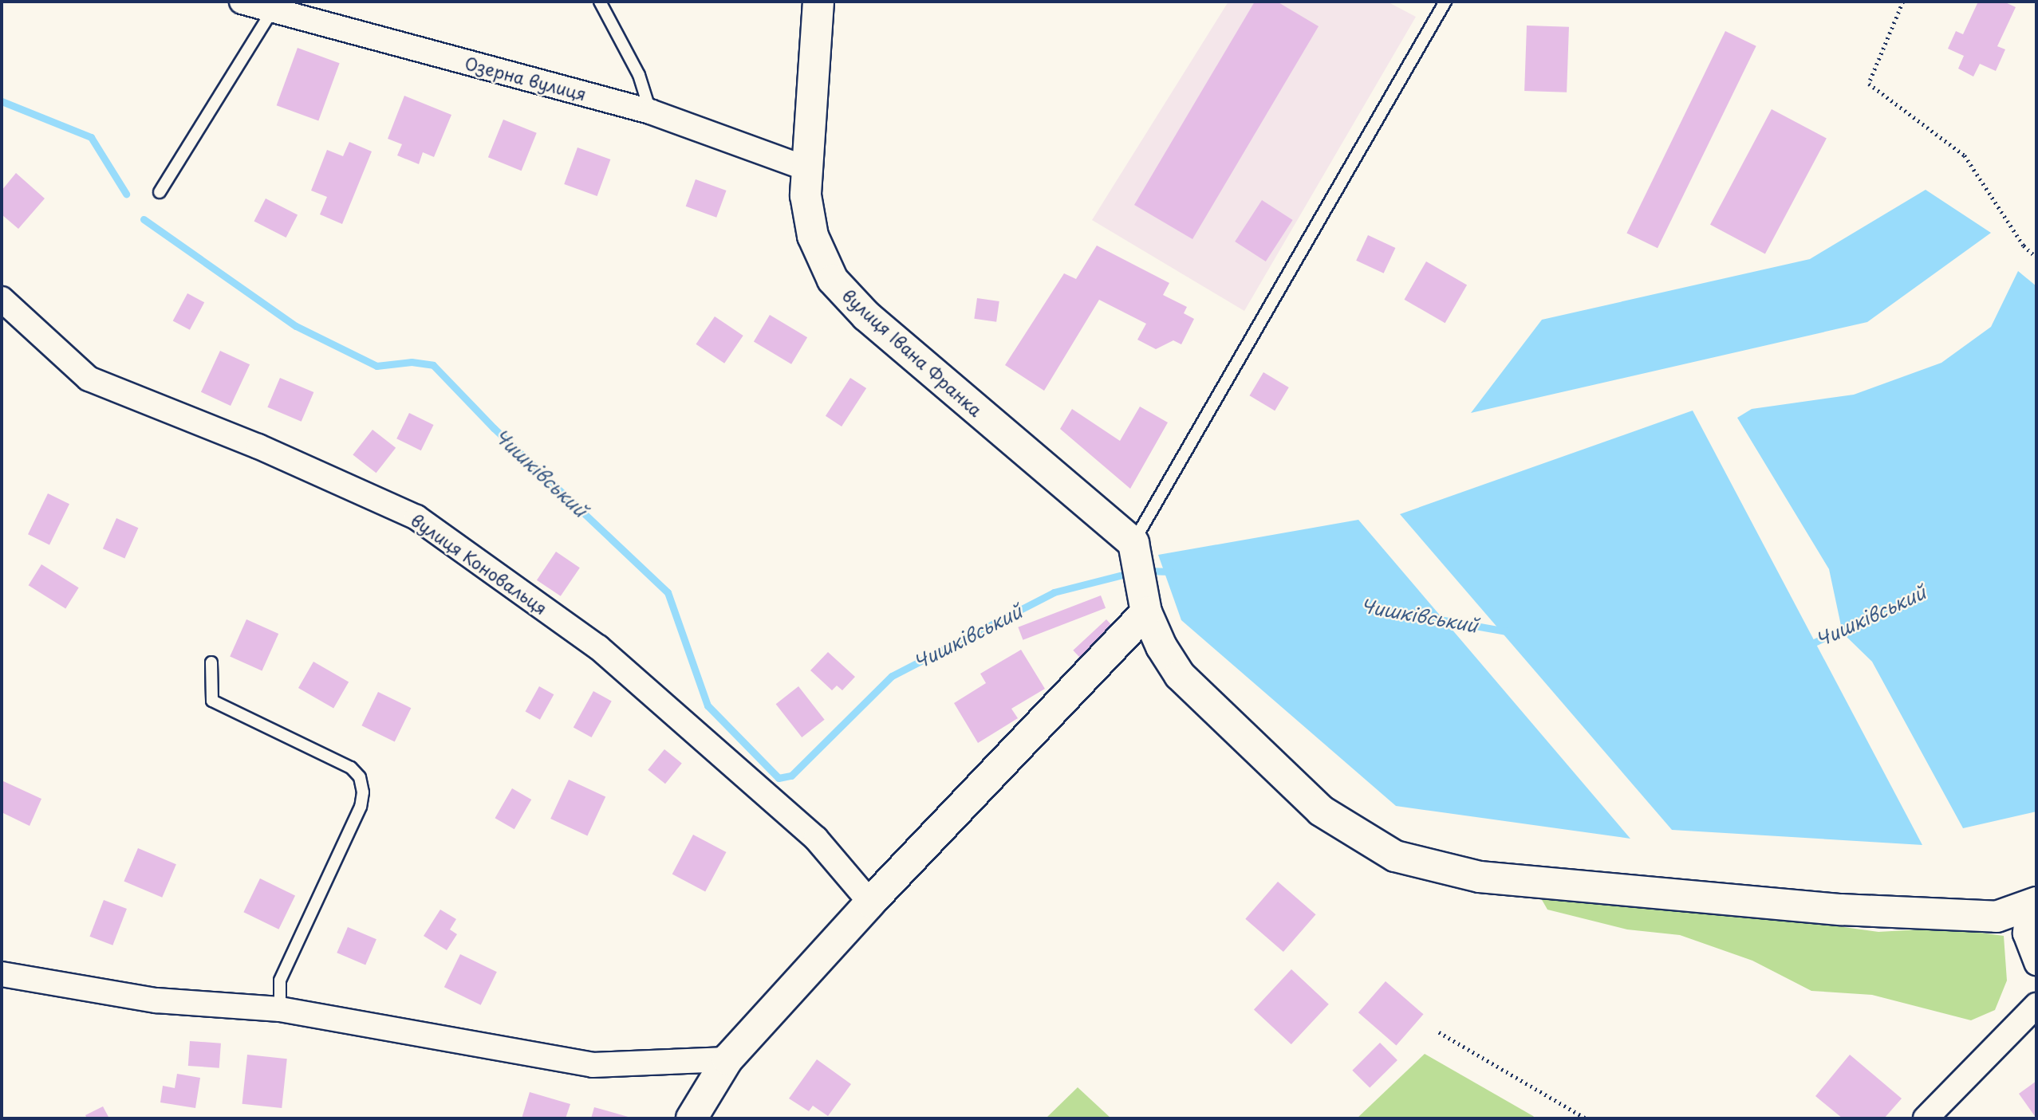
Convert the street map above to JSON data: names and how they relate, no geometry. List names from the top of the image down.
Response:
{
  "streets": {
    "street": ["Озерна вулиця", "вулиця Івана Франка", "вулиця Коновальця"]
  },
  "crossings": [
    ["Озерна вулиця", "вулиця Івана Франка"]
  ],
  "water": ["Чишківський"]
}
